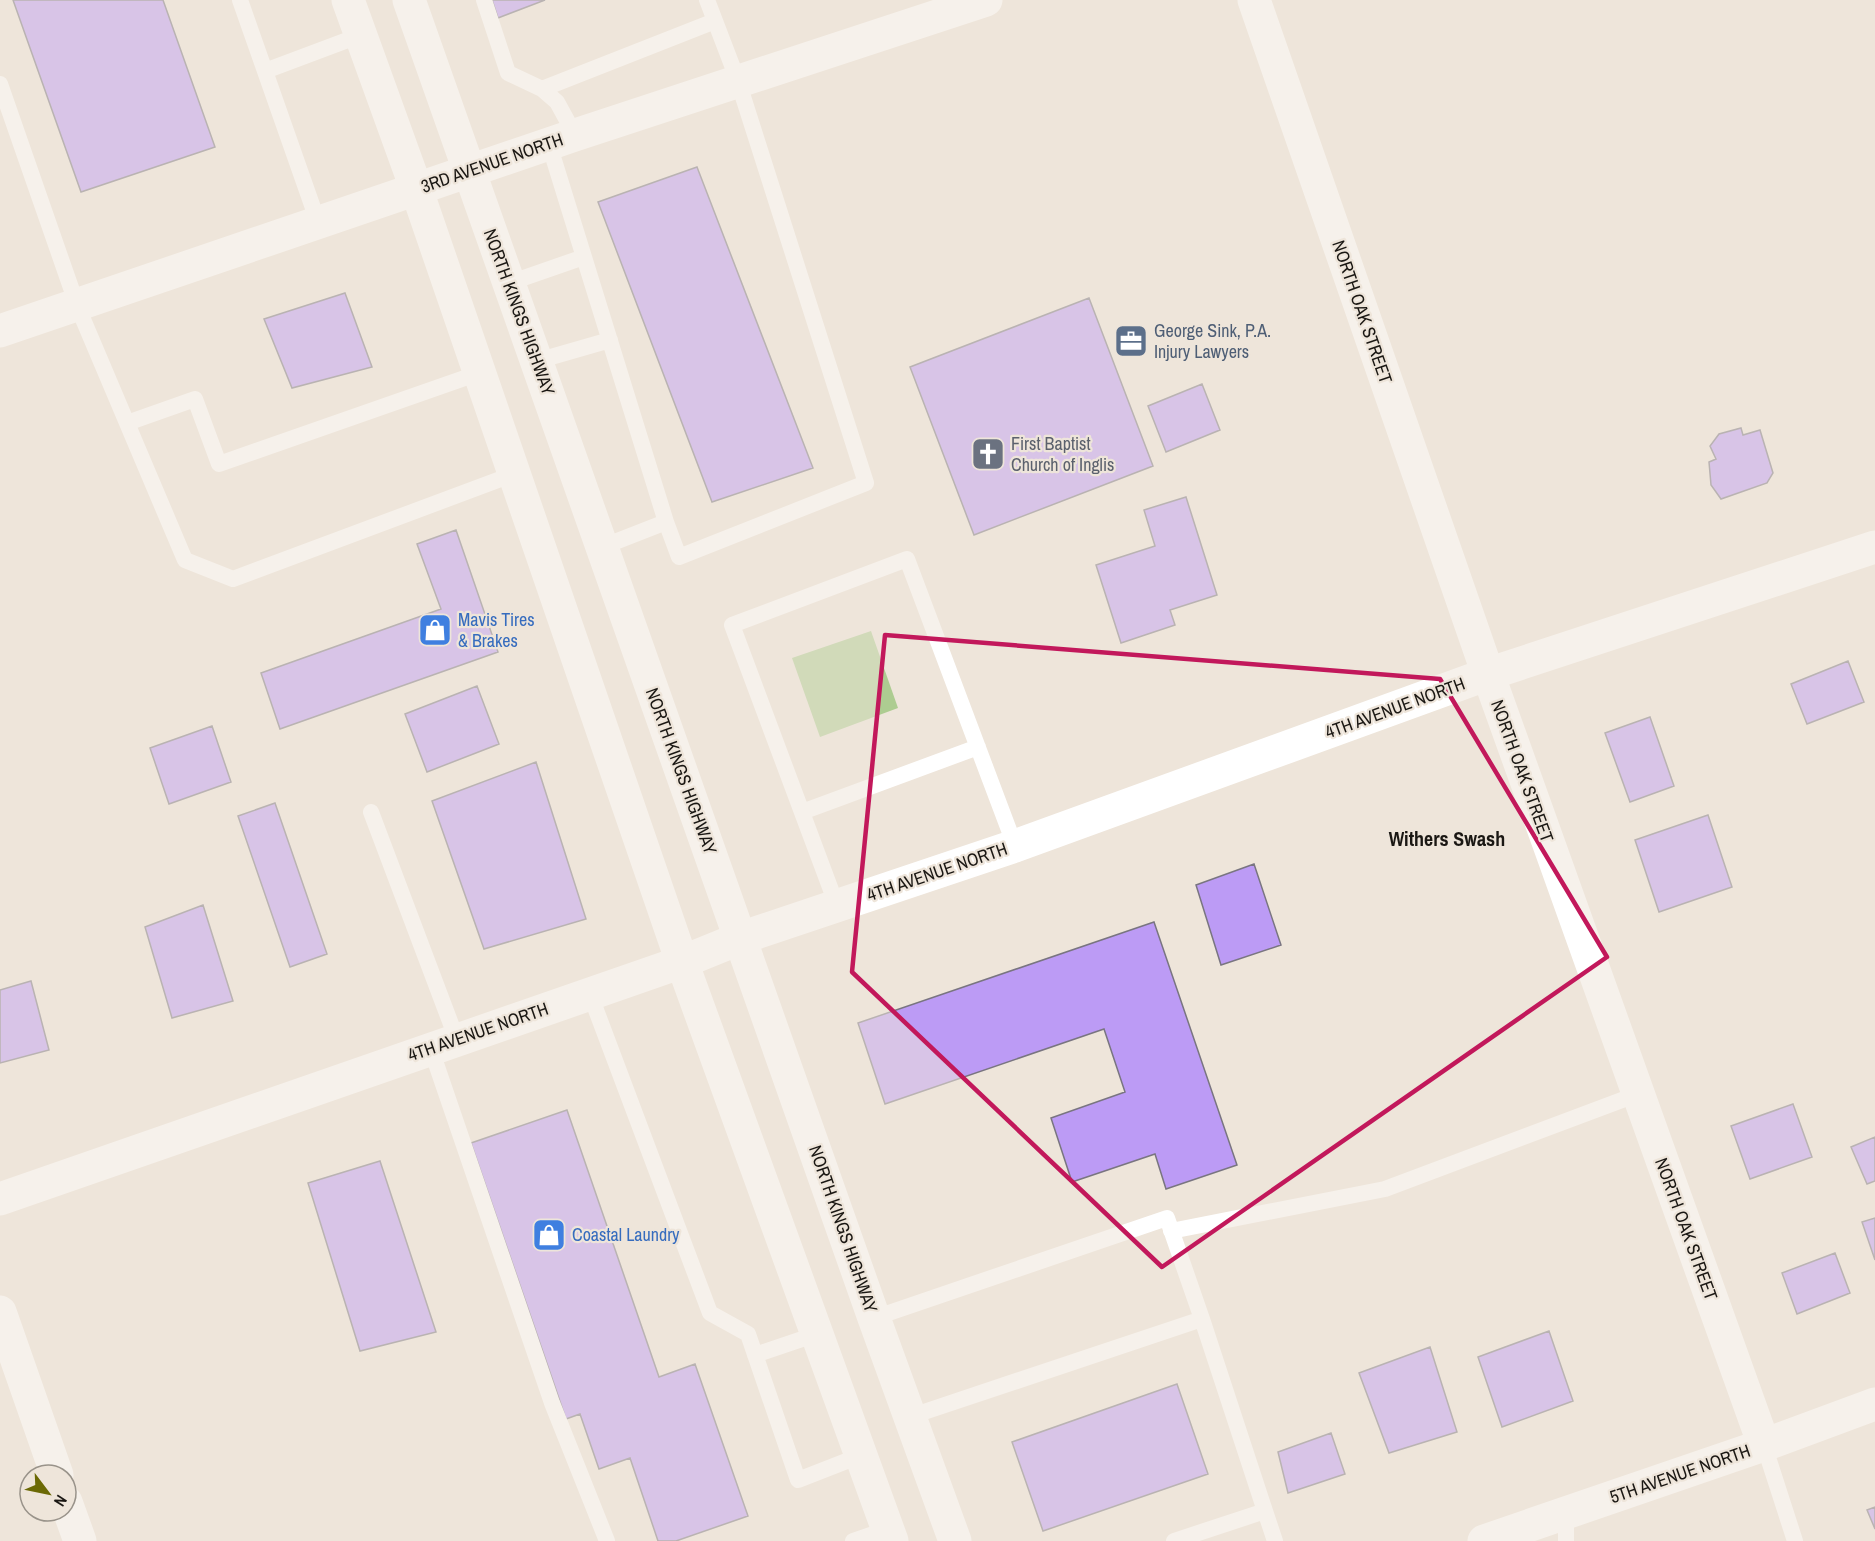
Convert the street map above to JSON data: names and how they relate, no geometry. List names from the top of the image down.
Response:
{
  "streets": {
    "street": [
      "3RD AVENUE NORTH",
      "NORTH KINGS HIGHWAY",
      "NORTH OAK STREET",
      "4TH AVENUE NORTH",
      "5TH AVENUE NORTH"
    ]
  },
  "crossings": [
    ["3RD AVENUE NORTH", "NORTH KINGS HIGHWAY"],
    ["NORTH KINGS HIGHWAY", "4TH AVENUE NORTH"],
    ["NORTH OAK STREET", "4TH AVENUE NORTH"],
    ["NORTH OAK STREET", "5TH AVENUE NORTH"]
  ],
  "districts": ["Withers Swash"],
  "places": {
    "office": ["George Sink, P.A. Injury Lawyers"],
    "church": ["First Baptist Church of Inglis"],
    "shop": ["Mavis Tires & Brakes", "Coastal Laundry"]
  },
  "north": "bottom right"
}
